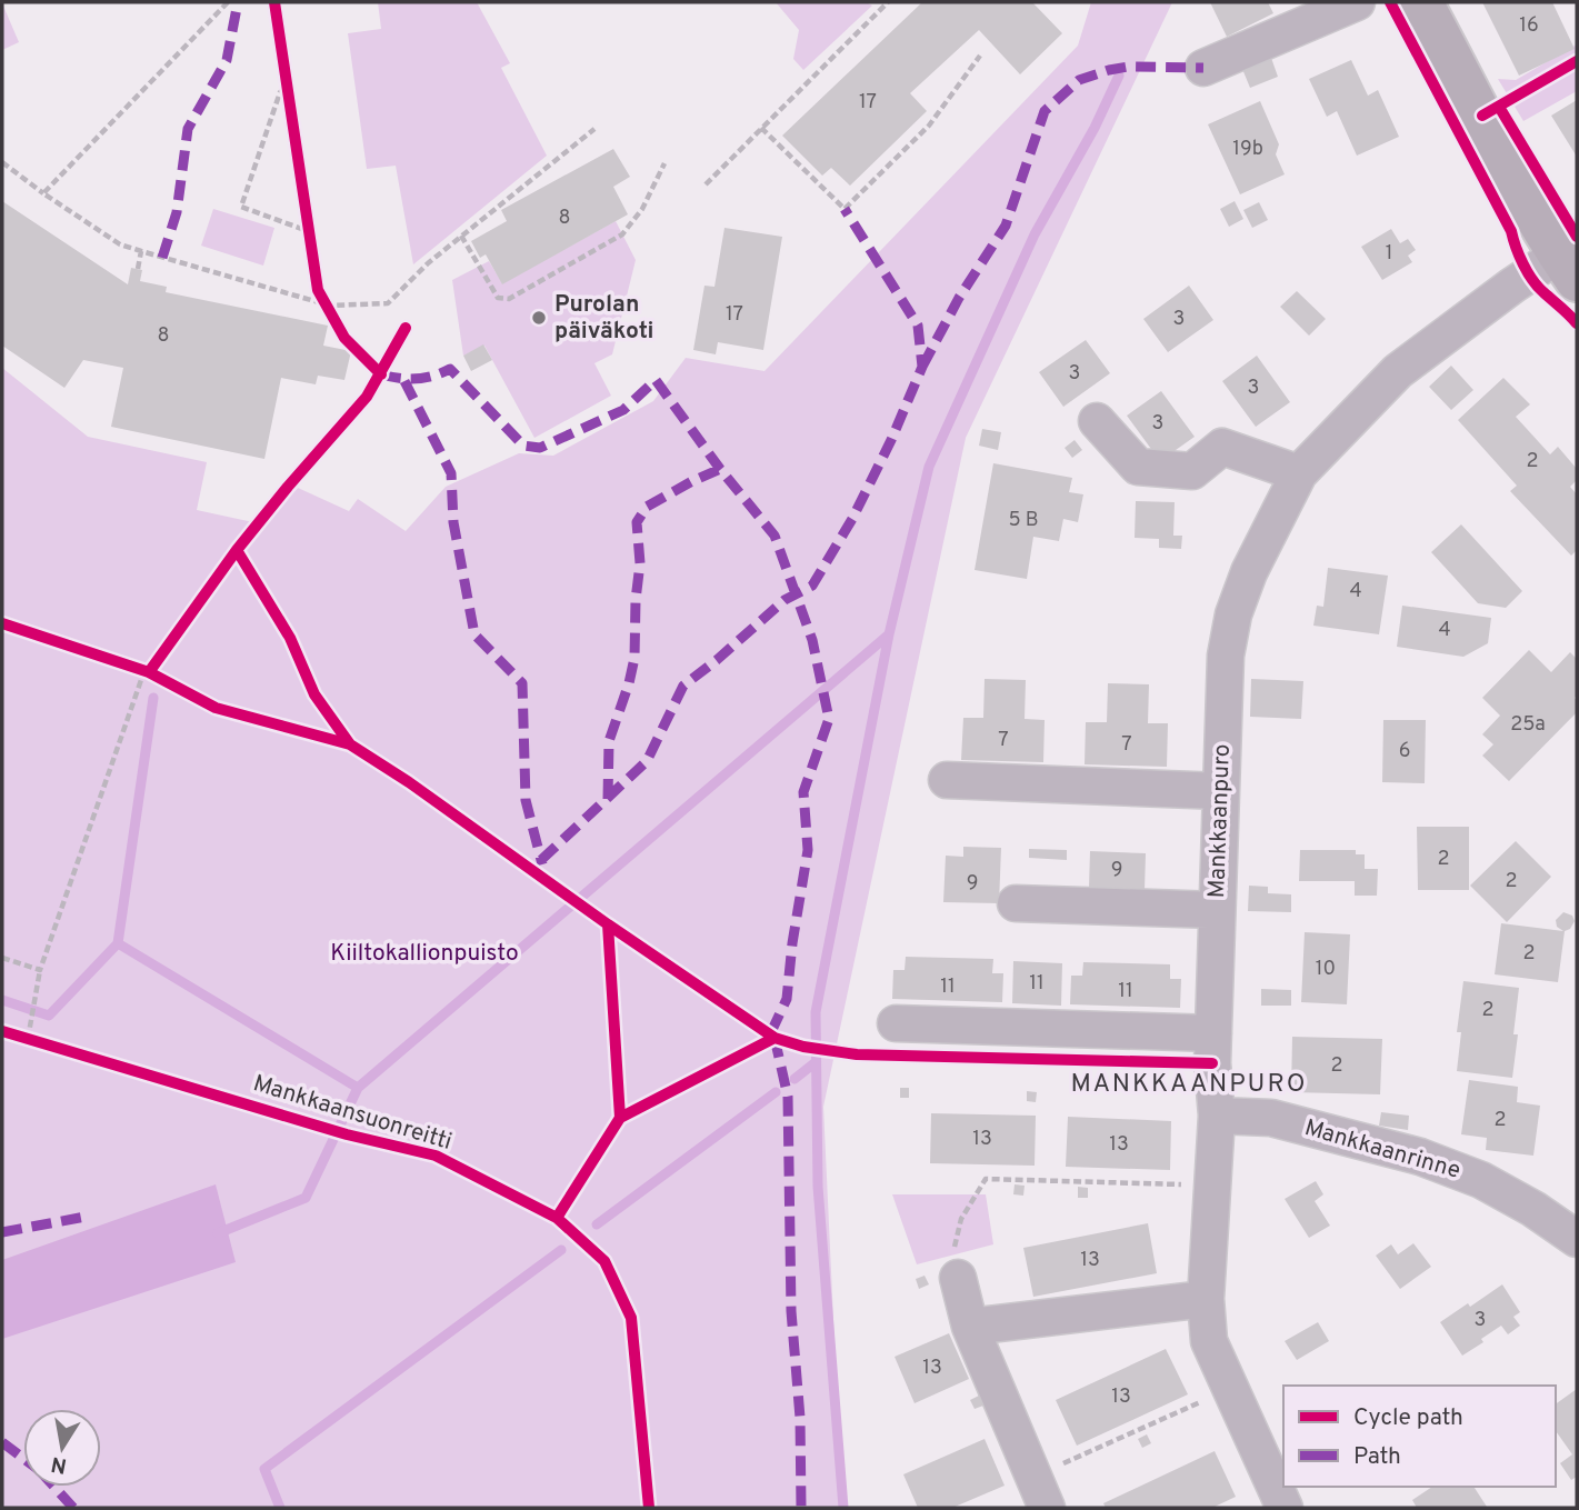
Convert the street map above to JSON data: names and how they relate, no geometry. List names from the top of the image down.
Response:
{
  "streets": {
    "street": ["Mankkaanpuro", "Mankkaanrinne"],
    "cycle path": ["Mankkaansuonreitti"]
  },
  "crossings": [
    ["Mankkaanpuro", "Mankkaanrinne"]
  ],
  "districts": ["MANKKAANPURO"],
  "parks": ["Kiiltokallionpuisto"],
  "places": ["Purolan päiväkoti"],
  "house_numbers": [
    "16",
    "17",
    "19b",
    "8",
    "1",
    "17",
    "3",
    "8",
    "3",
    "3",
    "3",
    "2",
    "5 B",
    "4",
    "4",
    "25a",
    "7",
    "7",
    "6",
    "2",
    "9",
    "2",
    "9",
    "2",
    "10",
    "11",
    "11",
    "11",
    "2",
    "2",
    "2",
    "13",
    "13",
    "13",
    "3",
    "13",
    "13"
  ],
  "legend": ["Cycle path", "Path"],
  "north": "bottom"
}
